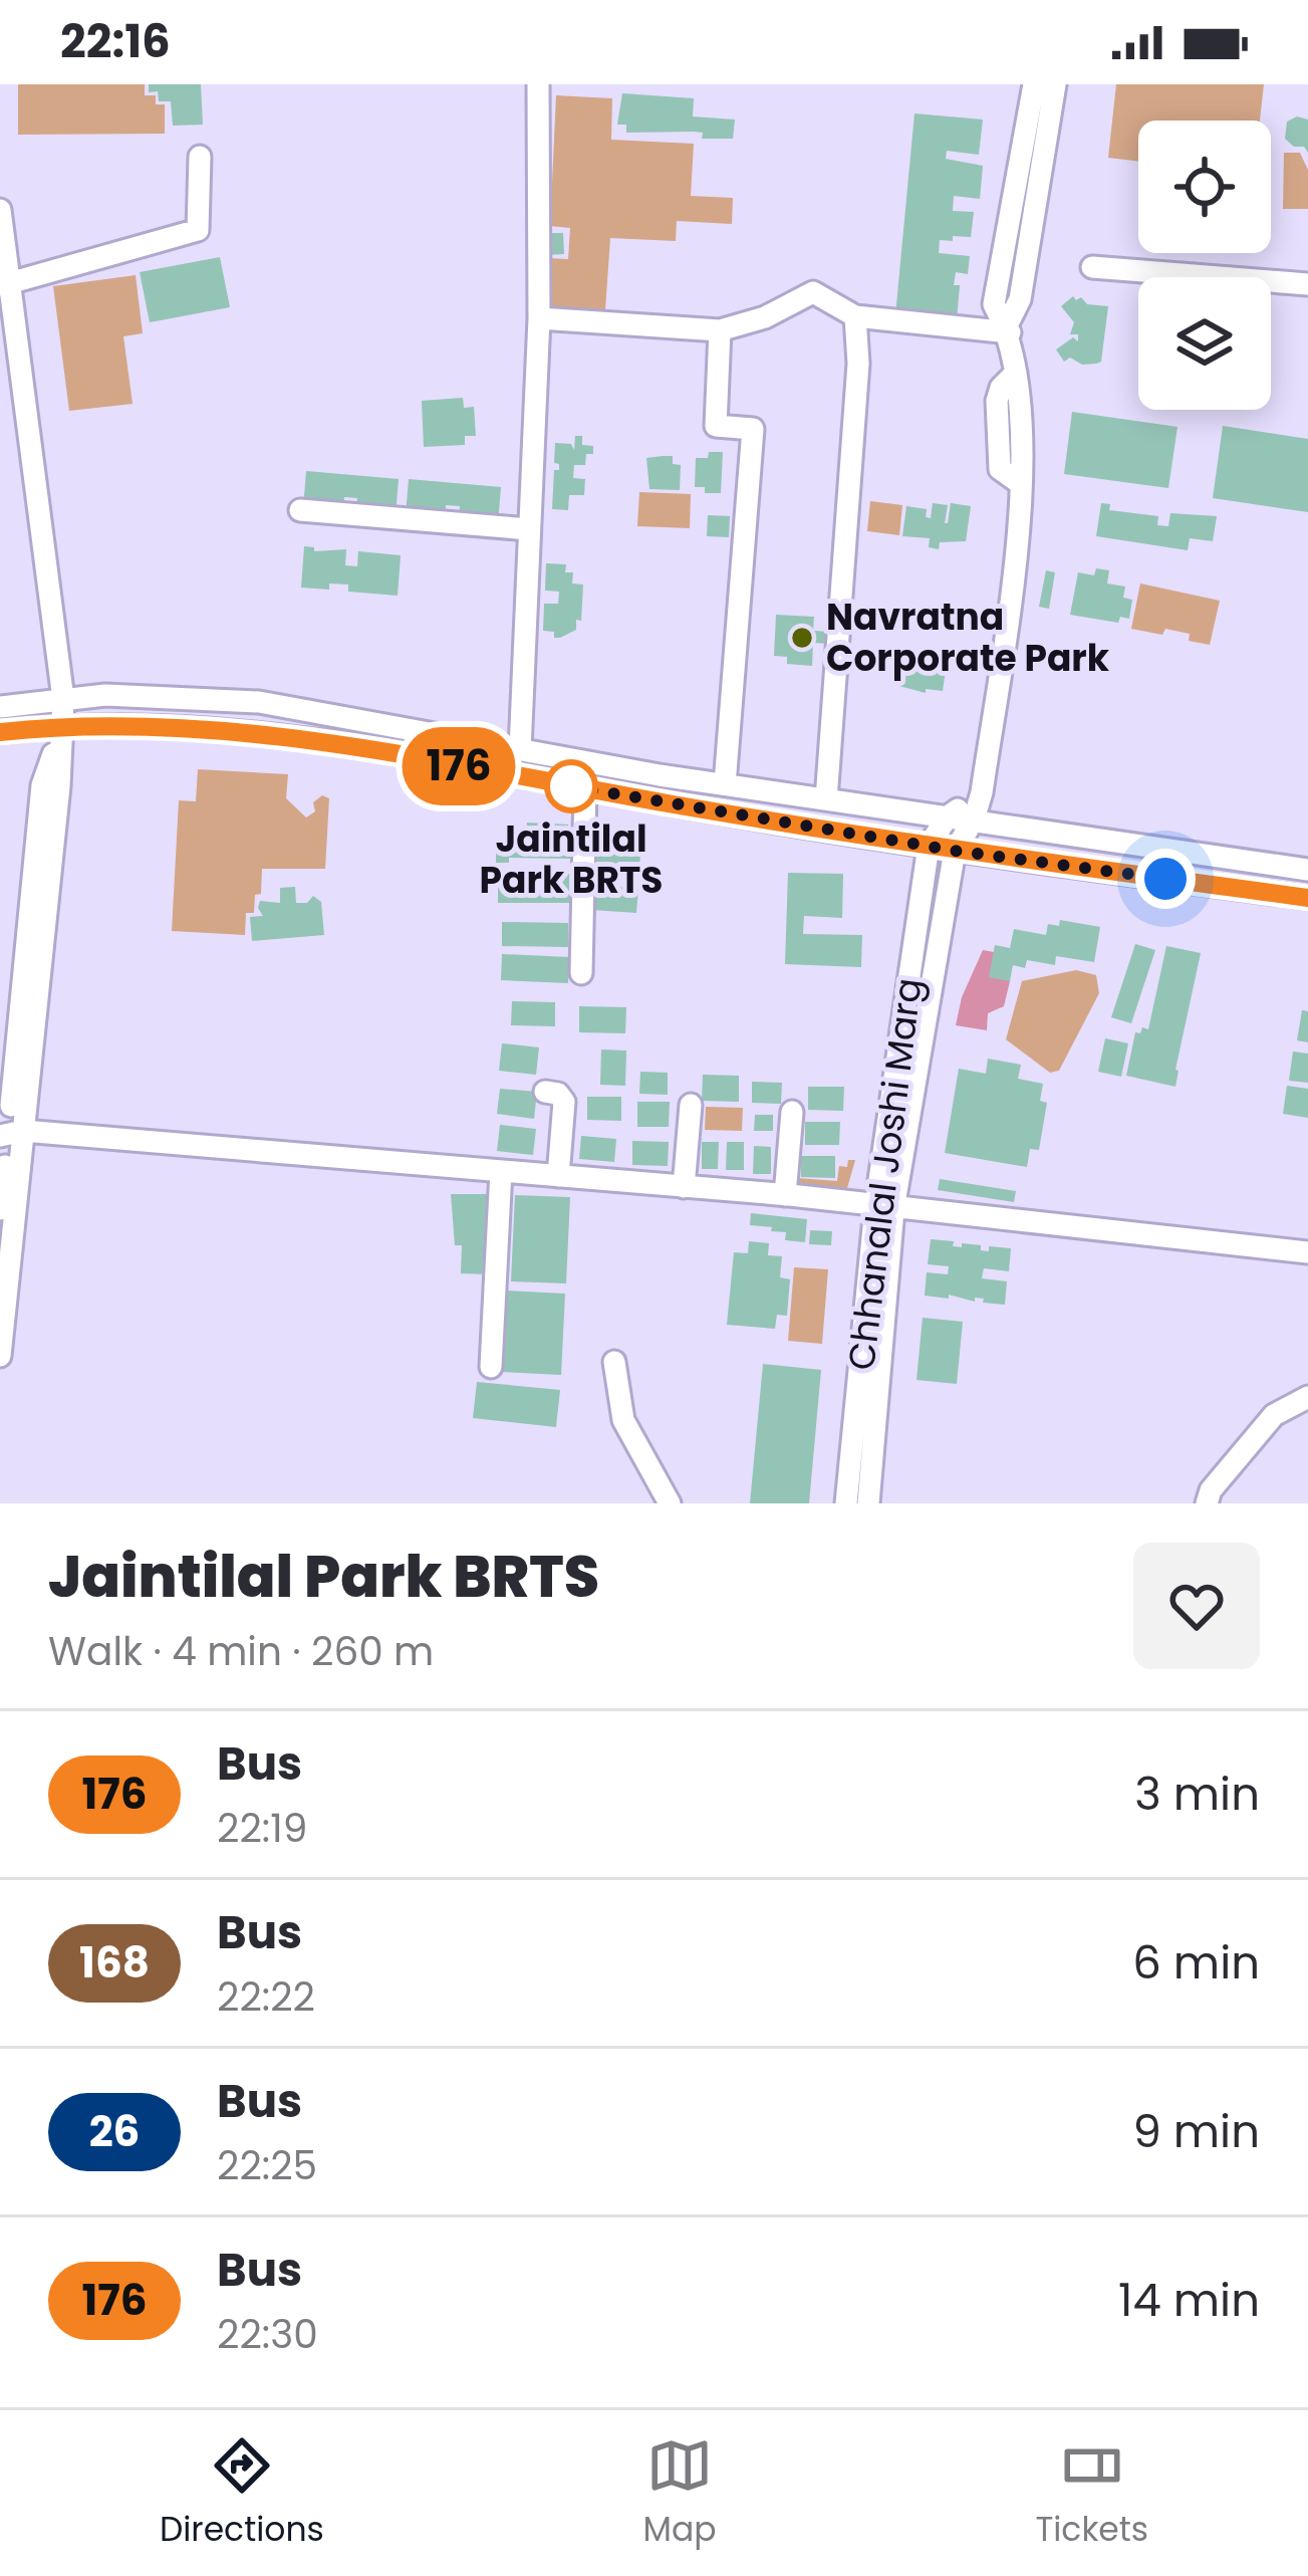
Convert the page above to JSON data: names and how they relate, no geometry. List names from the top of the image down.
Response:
{
  "streets": {
    "street": ["Chhanalal Joshi Marg"]
  },
  "places": ["Navratna Corporate Park", "Jaintilal Park BRTS"],
  "lines": ["bus line 176"],
  "page": {
    "status": "22:16",
    "on_map": "176",
    "heading": ["Jaintilal Park BRTS", "Walk · 4 min · 260 m"],
    "list": [
      {
        "mark": "176",
        "name": "Bus",
        "note": "22:19",
        "value": "3 min"
      },
      {
        "mark": "168",
        "name": "Bus",
        "note": "22:22",
        "value": "6 min"
      },
      {
        "mark": "26",
        "name": "Bus",
        "note": "22:25",
        "value": "9 min"
      },
      {
        "mark": "176",
        "name": "Bus",
        "note": "22:30",
        "value": "14 min"
      }
    ],
    "tabs": ["Directions", "Map", "Tickets"]
  }
}
